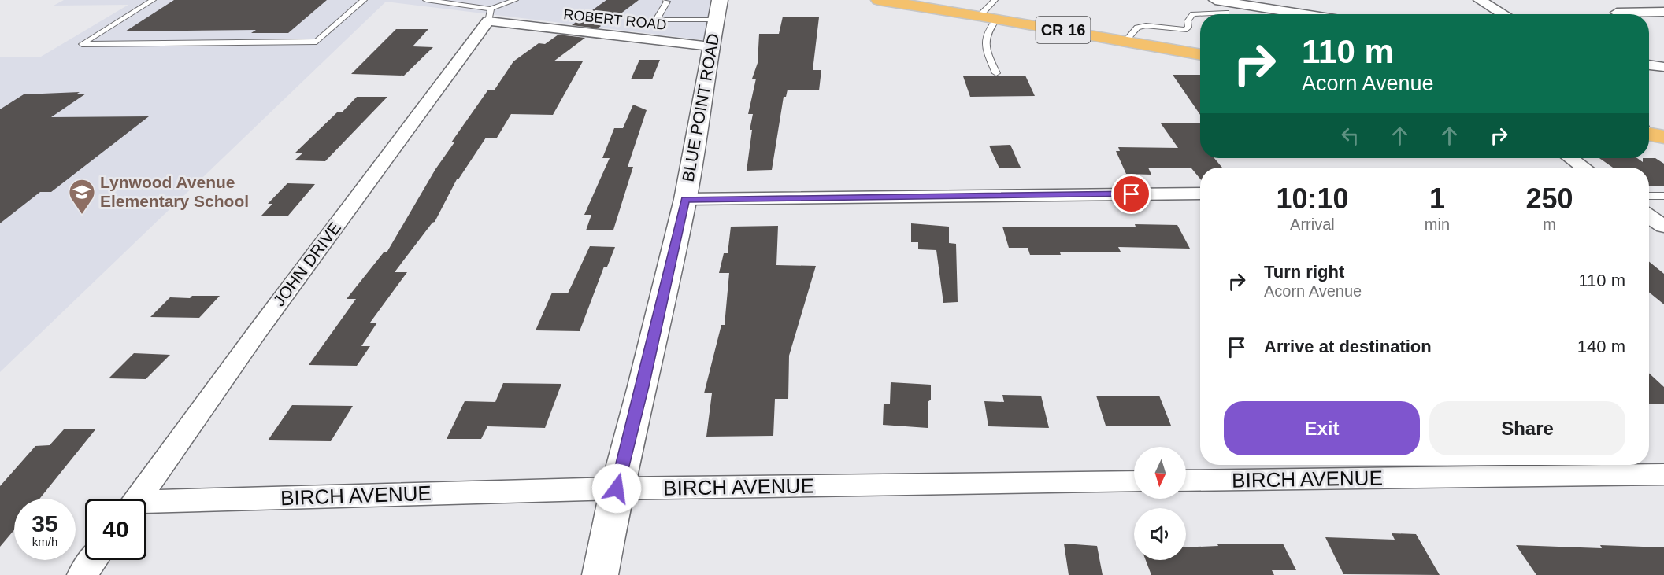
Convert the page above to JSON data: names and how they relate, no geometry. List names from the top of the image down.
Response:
{
  "streets": {
    "main road": ["CR 16"],
    "street": [
      "ROBERT ROAD",
      "BLUE POINT ROAD",
      "JOHN DRIVE",
      "BIRCH AVENUE"
    ]
  },
  "crossings": [
    ["ROBERT ROAD", "BLUE POINT ROAD"],
    ["ROBERT ROAD", "JOHN DRIVE"],
    ["BLUE POINT ROAD", "BIRCH AVENUE"]
  ],
  "places": {
    "school or university": ["Lynwood Avenue Elementary School"]
  },
  "north": "bottom",
  "page": {
    "turn": ["110 m", "Acorn Avenue"],
    "eta": [
      "10:10",
      "Arrival",
      "1",
      "min",
      "250",
      "m"
    ],
    "list": [
      {
        "name": "Turn right",
        "note": "Acorn Avenue",
        "value": "110 m"
      },
      {
        "name": "Arrive at destination",
        "value": "140 m"
      }
    ],
    "buttons": ["Exit", "Share"],
    "speed": "35 km/h",
    "limit": "40"
  }
}
